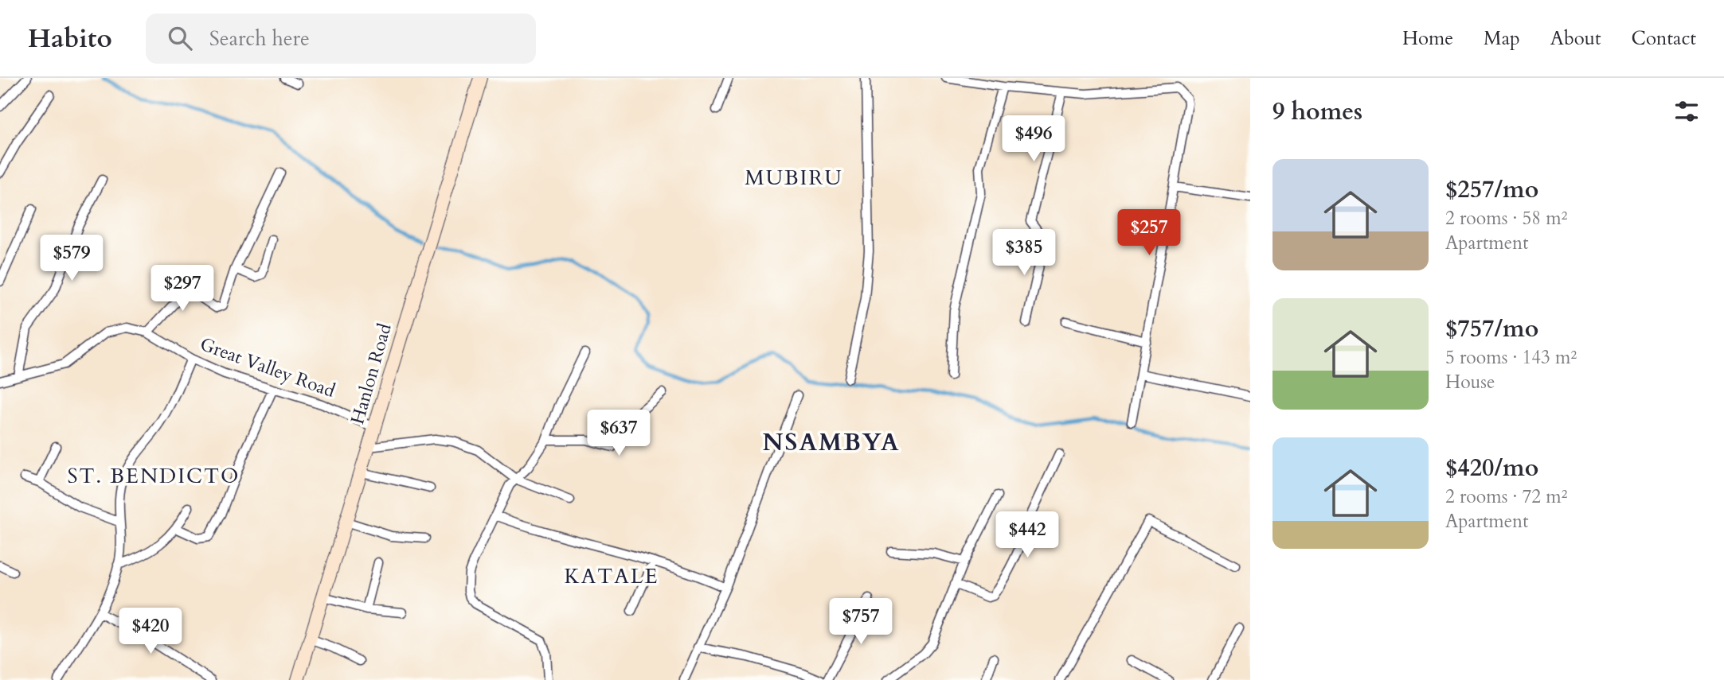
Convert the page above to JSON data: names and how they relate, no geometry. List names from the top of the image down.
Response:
{
  "streets": {
    "main road": ["Hanlon Road"],
    "street": ["Great Valley Road"]
  },
  "crossings": [
    ["Great Valley Road", "Hanlon Road"]
  ],
  "districts": [
    "MUBIRU",
    "NSAMBYA",
    "ST. BENDICTO",
    "KATALE"
  ],
  "page": {
    "header": "Habito",
    "search": "Search here",
    "nav": [
      "Home",
      "Map",
      "About",
      "Contact"
    ],
    "heading": "9 homes",
    "price": [
      "$496",
      "$257",
      "$385",
      "$579",
      "$297",
      "$637",
      "$442",
      "$757",
      "$420"
    ],
    "list": [
      {
        "name": "$257/mo",
        "note": "2 rooms · 58 m² · Apartment"
      },
      {
        "name": "$757/mo",
        "note": "5 rooms · 143 m² · House"
      },
      {
        "name": "$420/mo",
        "note": "2 rooms · 72 m² · Apartment"
      }
    ]
  }
}
